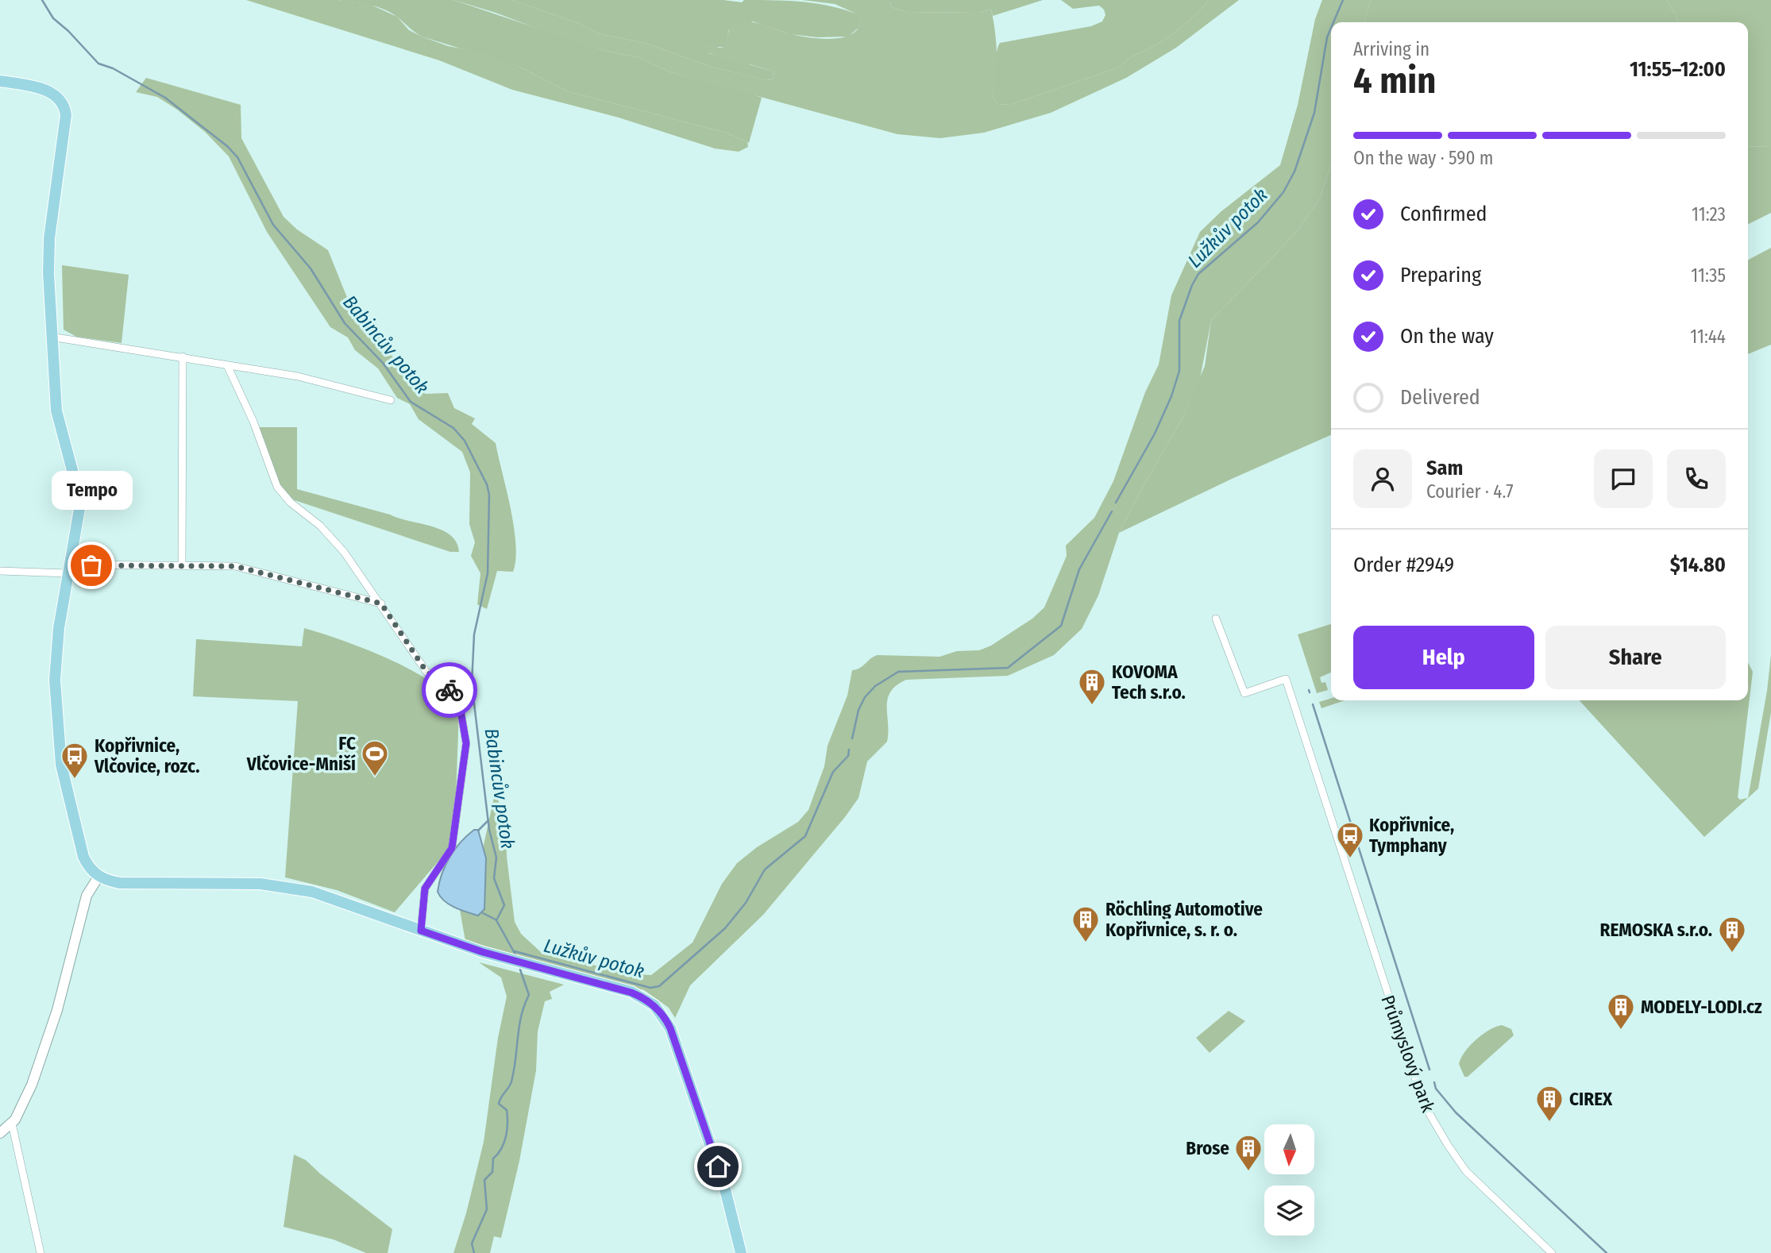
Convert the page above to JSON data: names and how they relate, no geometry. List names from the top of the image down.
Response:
{
  "streets": {
    "street": ["Průmyslový park"]
  },
  "water": ["Lužkův potok", "Babincův potok"],
  "places": {
    "other": ["Tempo"],
    "building": [
      "KOVOMA Tech s.r.o.",
      "Röchling Automotive Kopřivnice, s. r. o.",
      "REMOSKA s.r.o.",
      "MODELY-LODI.cz",
      "CIREX",
      "Brose"
    ],
    "sports": ["FC Vlčovice-Mniší"],
    "bus stop": ["Kopřivnice, Vlčovice, rozc.", "Kopřivnice, Tymphany"]
  },
  "north": "bottom",
  "page": {
    "heading": ["4 min", "Arriving in", "11:55–12:00"],
    "panel": [
      "Sam",
      "Courier · 4.7",
      "Order #2949",
      "$14.80"
    ],
    "bar": "On the way · 590 m",
    "list": [
      ["Confirmed", "11:23"],
      ["Preparing", "11:35"],
      ["On the way", "11:44"],
      "Delivered"
    ],
    "bubble": "Tempo",
    "buttons": ["Help", "Share"]
  }
}
